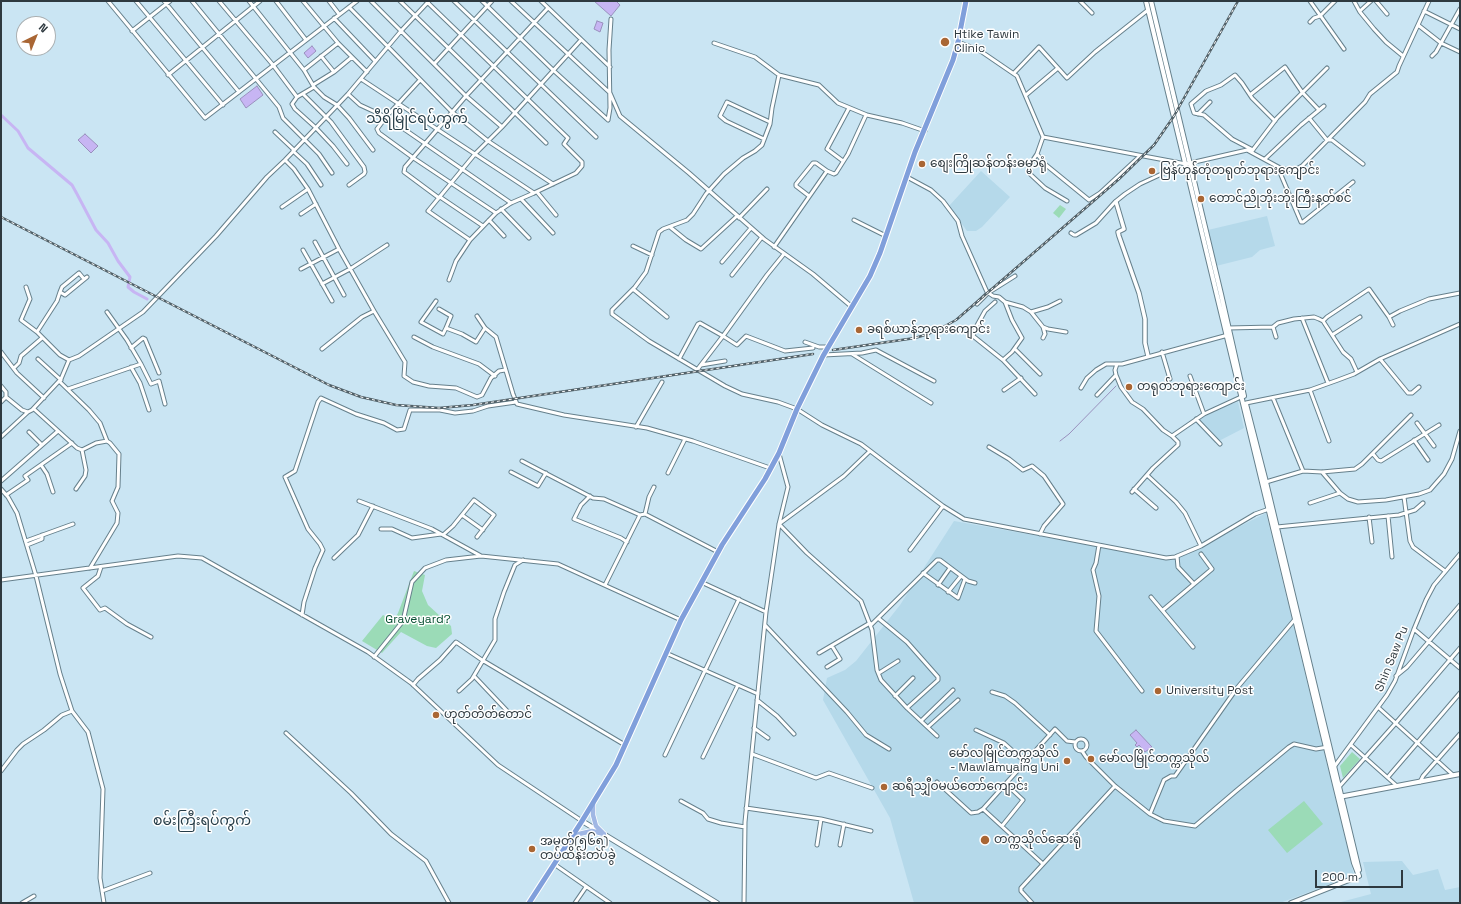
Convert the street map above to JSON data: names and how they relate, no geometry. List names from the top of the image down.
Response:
{
  "streets": {
    "street": ["Shin Saw Pu"]
  },
  "districts": ["သီရိမြိုင်ရပ်ကွက်", "စမ်းကြီးရပ်ကွက်"],
  "parks": ["Graveyard?"],
  "places": [
    "Htike Tawin Clinic",
    "စျေးကြိုဆန်တန်းဓမ္မာရုံ",
    "ဗြန်ဟုန်တုံတရုတ်ဘုရားကျောင်း",
    "တောင်ညိုဘိုးဘိုးကြီးနတ်စင်",
    "ခရစ်ယာန်ဘုရားကျောင်း",
    "တရုတ်ဘုရားကျောင်း",
    "University Post",
    "ဟုတ်တိတ်တောင်",
    "မော်လမြိုင်တက္ကသိုလ်",
    "မော်လမြိုင်တက္ကသိုလ် - Mawlamyaing Uni",
    "ဆရီသျှီဝမယ်တော်ကျောင်း",
    "တက္ကသိုလ်ဆေးရုံ",
    "အမှတ်(၅၆၅) တပ်ထိန်းတပ်ခွဲ"
  ],
  "scale_bar": "200 m",
  "north": "top right"
}
